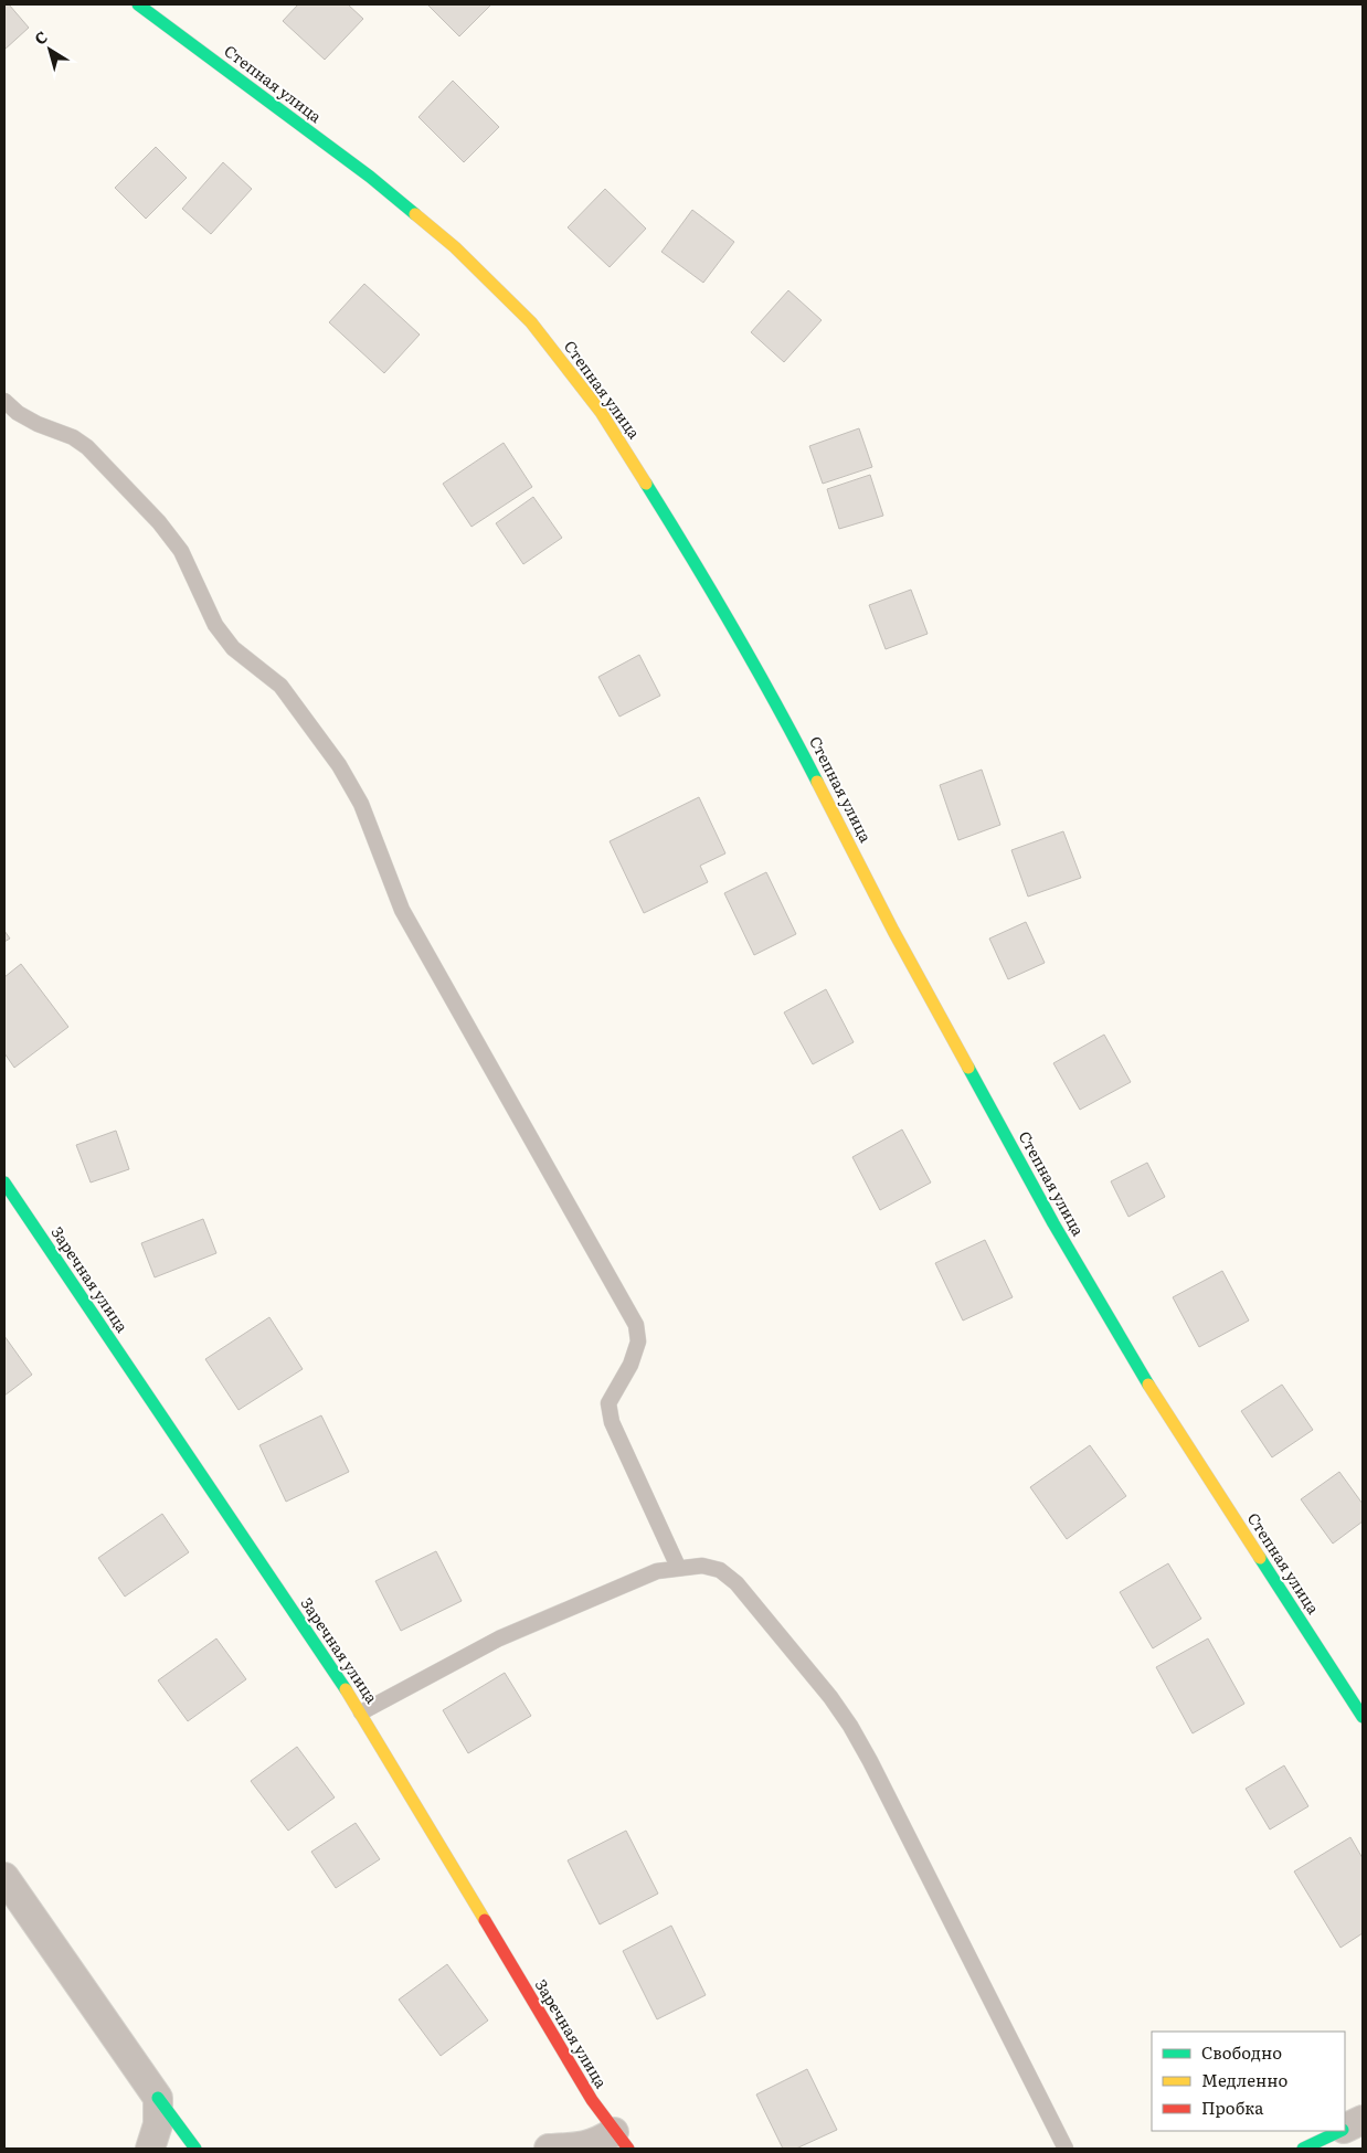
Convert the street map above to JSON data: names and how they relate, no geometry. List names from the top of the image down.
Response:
{
  "streets": {
    "street": ["Степная улица", "Заречная улица"]
  },
  "legend": ["Свободно", "Медленно", "Пробка"],
  "north": "top left"
}
